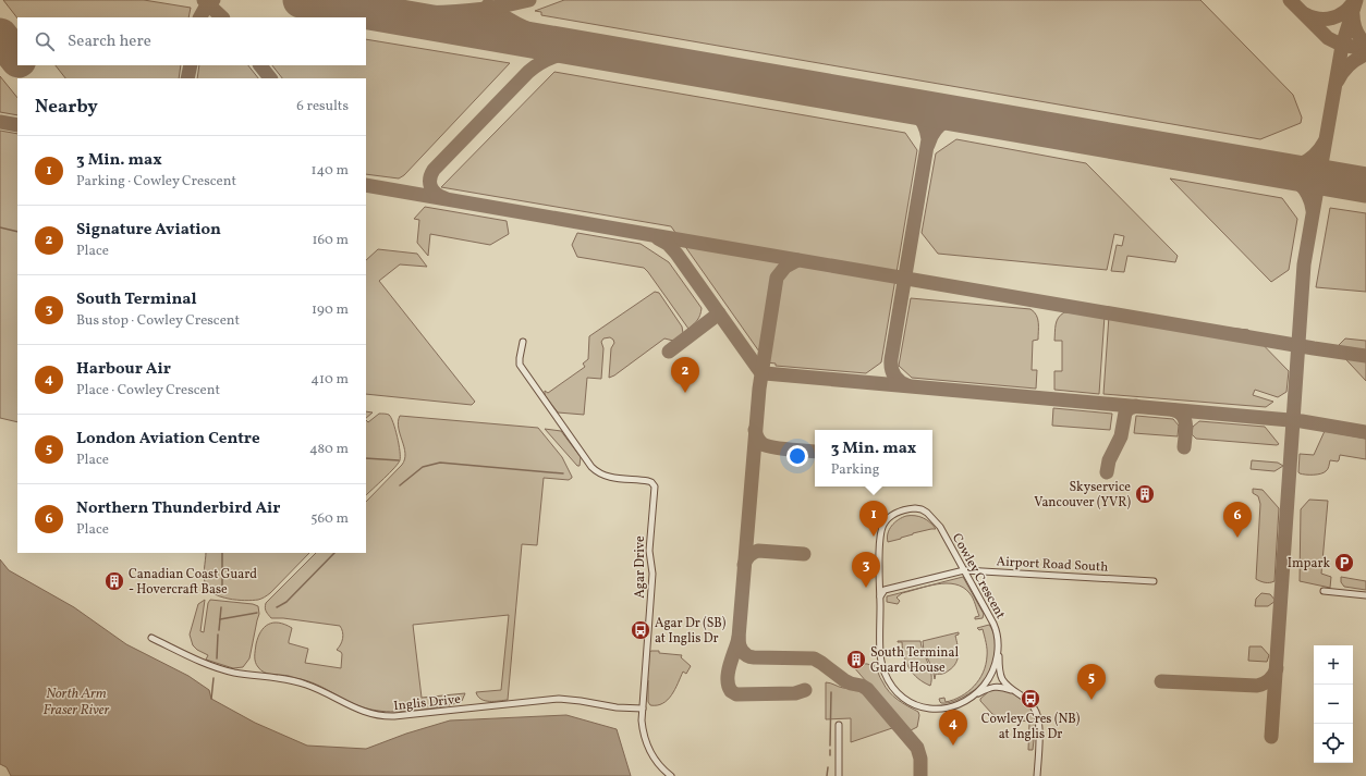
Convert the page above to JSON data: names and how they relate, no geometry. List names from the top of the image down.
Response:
{
  "streets": {
    "street": [
      "Airport Road South",
      "Agar Drive",
      "Cowley Crescent",
      "Inglis Drive"
    ]
  },
  "crossings": [
    ["Airport Road South", "Cowley Crescent"],
    ["Agar Drive", "Inglis Drive"]
  ],
  "water": ["North Arm Fraser River"],
  "places": {
    "building": ["Skyservice Vancouver (YVR)", "Canadian Coast Guard - Hovercraft Base", "South Terminal Guard House"],
    "parking": ["Impark"],
    "bus stop": ["Agar Dr (SB) at Inglis Dr", "Cowley Cres (NB) at Inglis Dr"]
  },
  "page": {
    "search": "Search here",
    "heading": ["Nearby", "6 results"],
    "list": [
      {
        "mark": "1",
        "name": "3 Min. max",
        "note": "Parking · Cowley Crescent",
        "value": "140 m"
      },
      {
        "mark": "2",
        "name": "Signature Aviation",
        "note": "Place",
        "value": "160 m"
      },
      {
        "mark": "3",
        "name": "South Terminal",
        "note": "Bus stop · Cowley Crescent",
        "value": "190 m"
      },
      {
        "mark": "4",
        "name": "Harbour Air",
        "note": "Place · Cowley Crescent",
        "value": "410 m"
      },
      {
        "mark": "5",
        "name": "London Aviation Centre",
        "note": "Place",
        "value": "480 m"
      },
      {
        "mark": "6",
        "name": "Northern Thunderbird Air",
        "note": "Place",
        "value": "560 m"
      }
    ],
    "pins": [
      "2",
      "1",
      "6",
      "3",
      "5",
      "4"
    ],
    "popup": ["3 Min. max", "Parking"],
    "map_buttons": ["+", "−"]
  }
}
